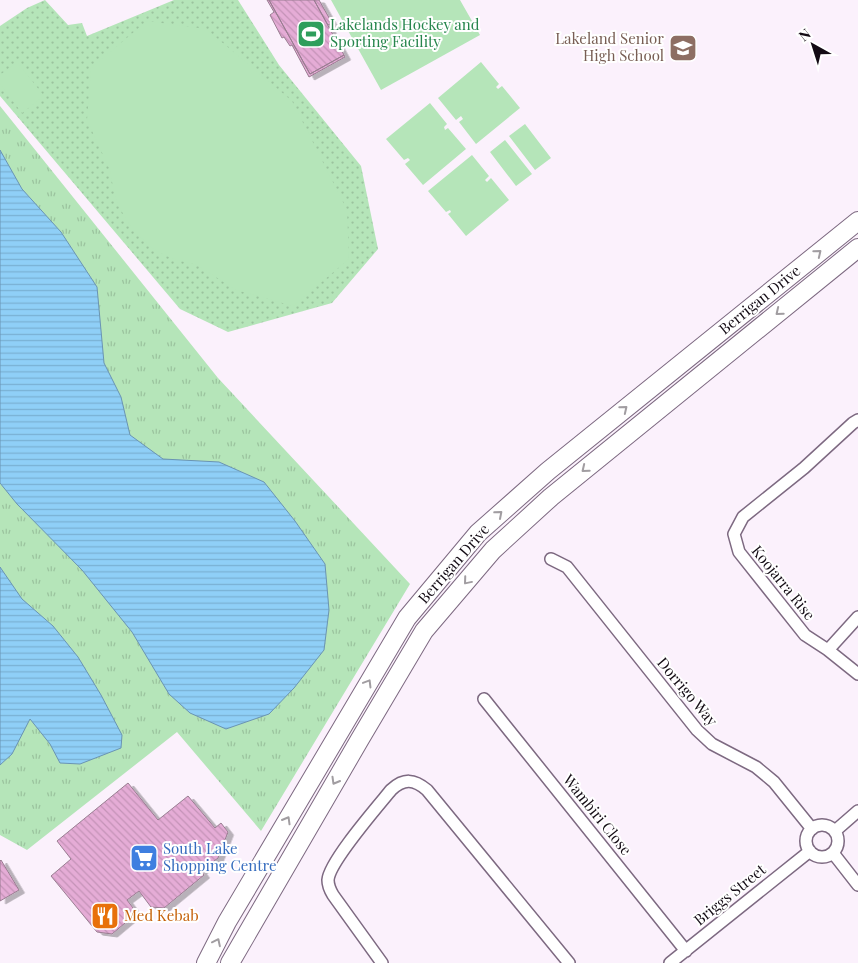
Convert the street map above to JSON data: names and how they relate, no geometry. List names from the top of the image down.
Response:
{
  "streets": {
    "main road": ["Berrigan Drive"],
    "street": [
      "Koojarra Rise",
      "Dorrigo Way",
      "Wambiri Close",
      "Briggs Street"
    ]
  },
  "crossings": [
    ["Dorrigo Way", "Briggs Street"],
    ["Wambiri Close", "Briggs Street"]
  ],
  "places": {
    "sports": ["Lakelands Hockey and Sporting Facility"],
    "school or university": ["Lakeland Senior High School"],
    "supermarket": ["South Lake Shopping Centre"],
    "restaurant": ["Med Kebab"]
  },
  "north": "top left"
}
